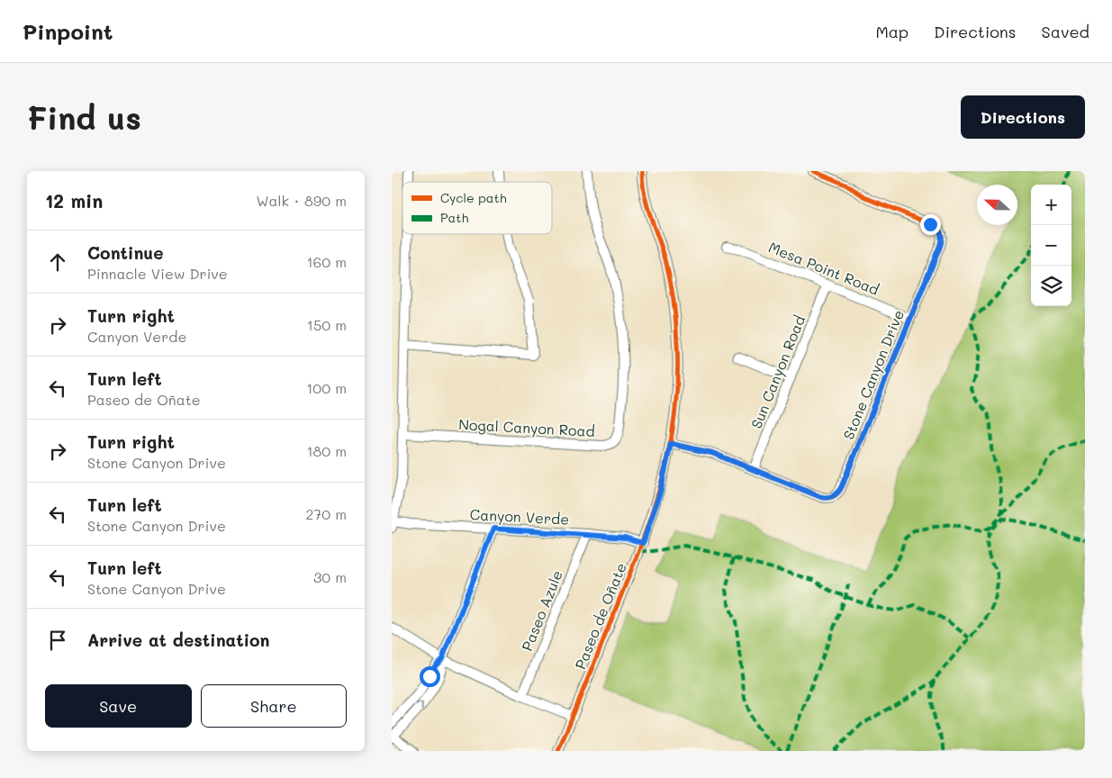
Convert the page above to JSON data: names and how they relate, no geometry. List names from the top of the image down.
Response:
{
  "streets": {
    "street": [
      "Mesa Point Road",
      "Sun Canyon Road",
      "Stone Canyon Drive",
      "Nogal Canyon Road",
      "Canyon Verde",
      "Paseo Azule",
      "Paseo de Oñate"
    ]
  },
  "crossings": [
    ["Mesa Point Road", "Sun Canyon Road"],
    ["Mesa Point Road", "Stone Canyon Drive"],
    ["Sun Canyon Road", "Stone Canyon Drive"],
    ["Stone Canyon Drive", "Paseo de Oñate"],
    ["Canyon Verde", "Paseo Azule"],
    ["Canyon Verde", "Paseo de Oñate"]
  ],
  "legend": ["Cycle path", "Path"],
  "north": "left",
  "page": {
    "header": "Pinpoint",
    "nav": ["Map", "Directions", "Saved"],
    "buttons": [
      "Directions",
      ["Save", "Share"]
    ],
    "title": "Find us",
    "heading": ["12 min", "Walk · 890 m"],
    "map_buttons": ["+", "−"],
    "list": [
      ["Continue", "Pinnacle View Drive", "160 m"],
      ["Turn right", "Canyon Verde", "150 m"],
      ["Turn left", "Paseo de Oñate", "100 m"],
      ["Turn right", "Stone Canyon Drive", "180 m"],
      ["Turn left", "Stone Canyon Drive", "270 m"],
      ["Turn left", "Stone Canyon Drive", "30 m"],
      "Arrive at destination"
    ]
  }
}
